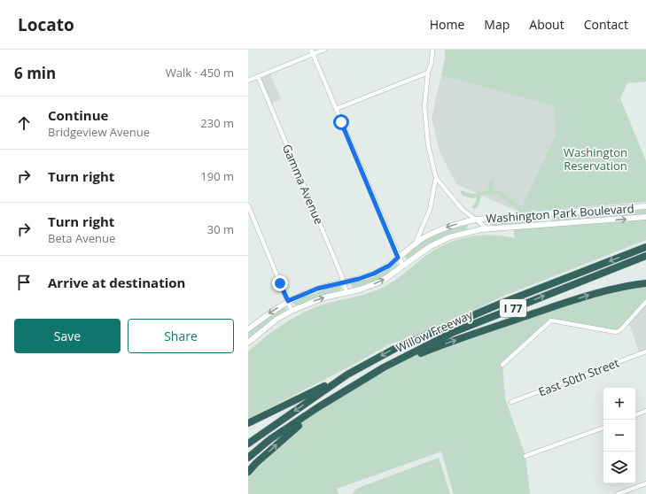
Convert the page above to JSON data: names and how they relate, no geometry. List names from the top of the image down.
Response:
{
  "streets": {
    "highway": ["I 77", "Willow Freeway"],
    "street": ["Gamma Avenue", "Washington Park Boulevard", "East 50th Street"]
  },
  "crossings": [
    ["Gamma Avenue", "Washington Park Boulevard"]
  ],
  "parks": ["Washington Reservation"],
  "page": {
    "header": "Locato",
    "nav": [
      "Home",
      "Map",
      "About",
      "Contact"
    ],
    "heading": ["6 min", "Walk · 450 m"],
    "list": [
      ["Continue", "Bridgeview Avenue", "230 m"],
      ["Turn right", "190 m"],
      ["Turn right", "Beta Avenue", "30 m"],
      "Arrive at destination"
    ],
    "buttons": ["Save", "Share"],
    "map_buttons": ["+", "−"]
  }
}
